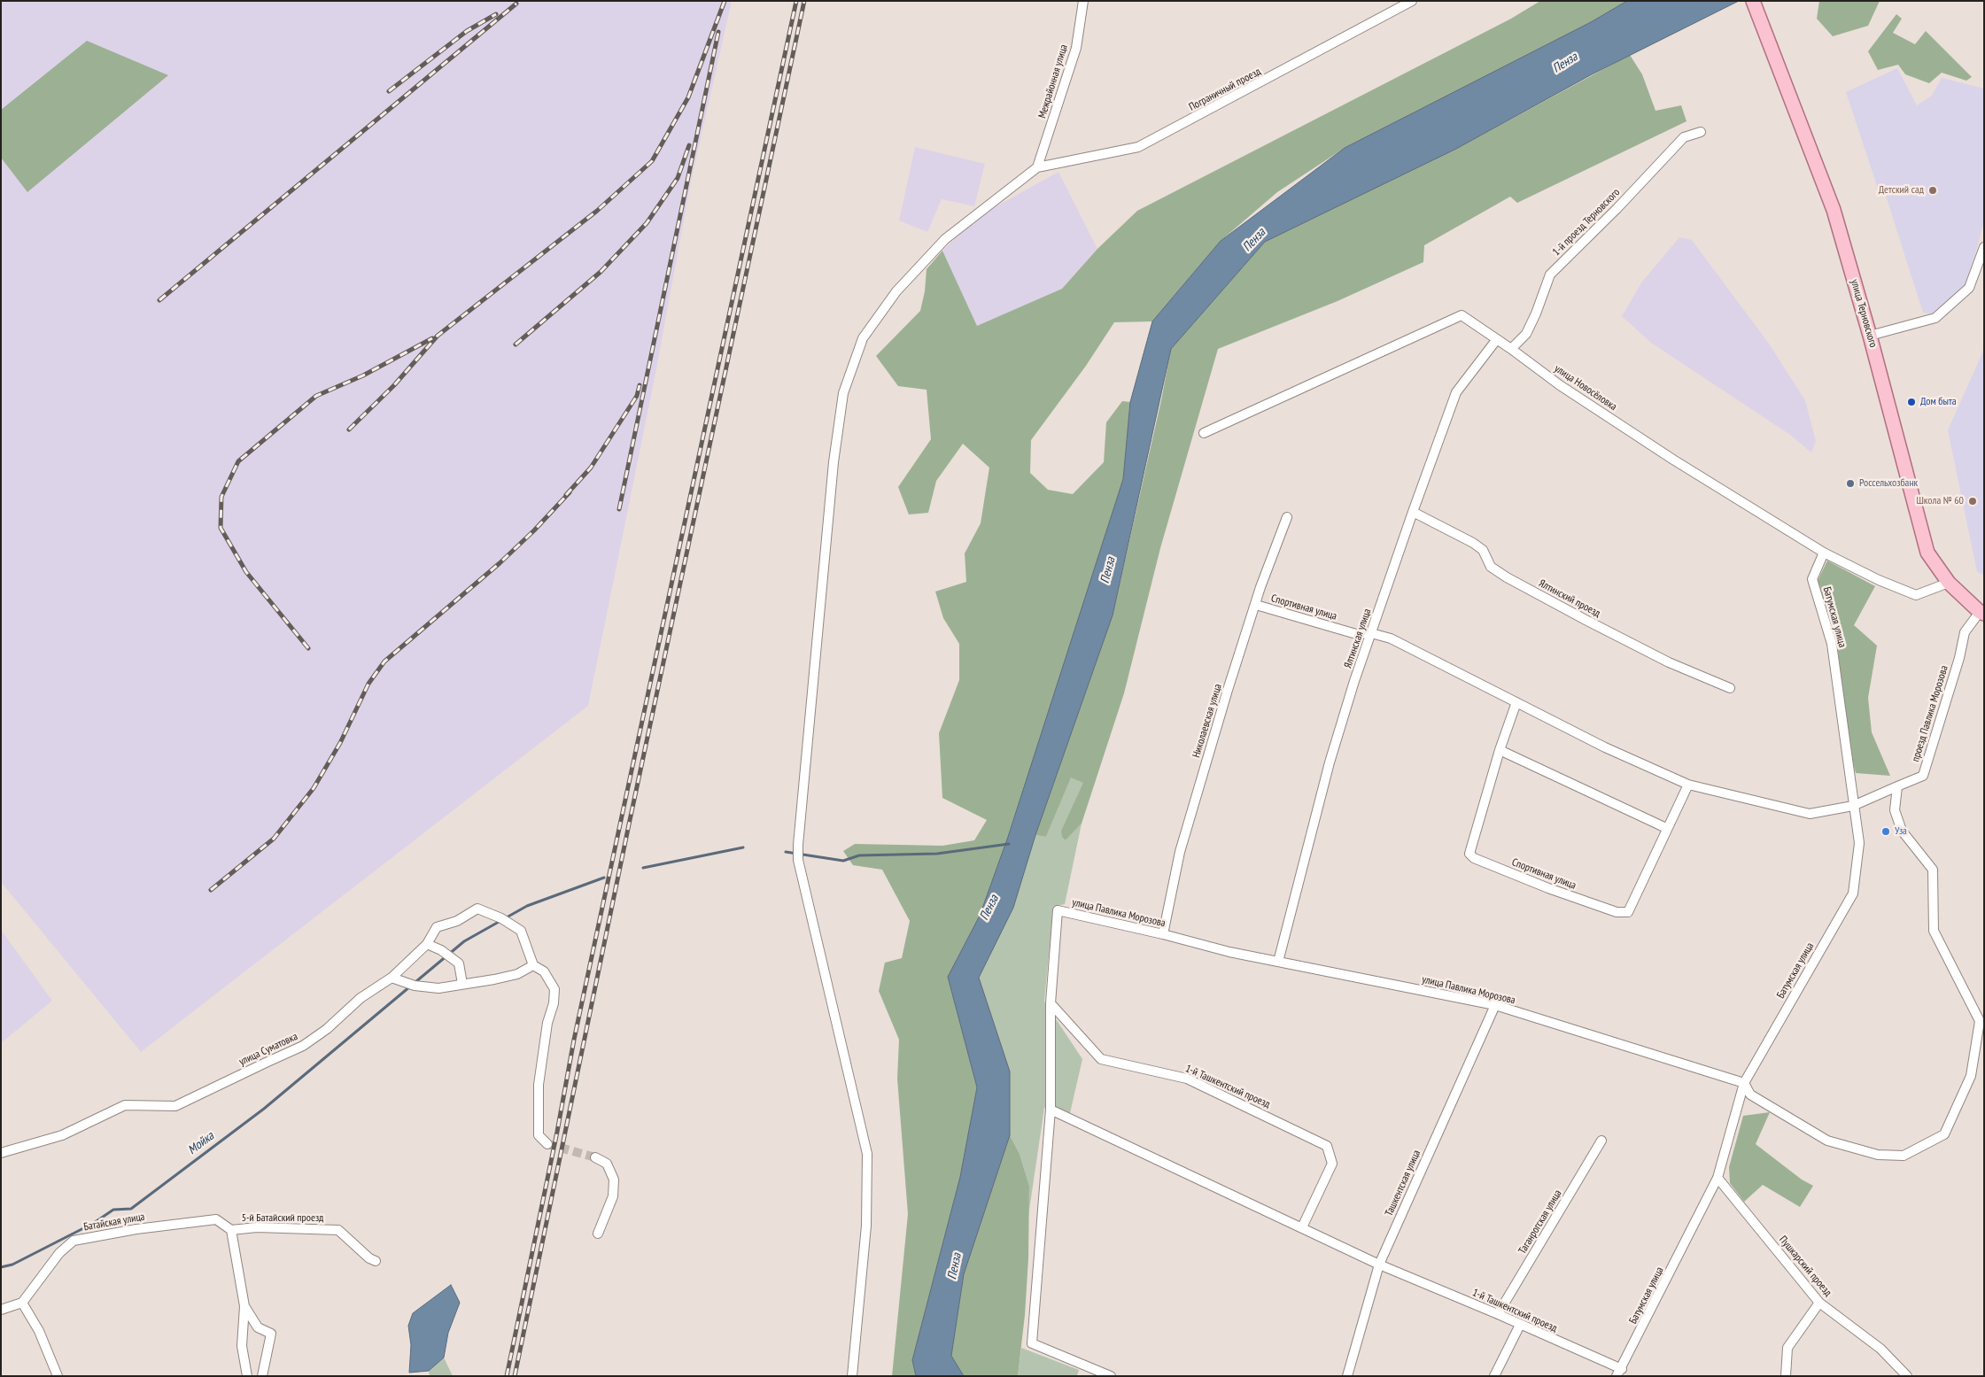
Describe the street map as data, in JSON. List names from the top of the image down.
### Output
{
  "streets": {
    "main road": ["улица Терновского"],
    "street": [
      "Межрайонная улица",
      "Пограничный проезд",
      "1-й проезд Терновского",
      "улица Новосёловка",
      "Ялтинский проезд",
      "Спортивная улица",
      "Батумская улица",
      "Ялтинская улица",
      "проезд Павлика Морозова",
      "Николаевская улица",
      "улица Павлика Морозова",
      "улица Суматовка",
      "1-й Ташкентский проезд",
      "Ташкентская улица",
      "5-й Батайский проезд",
      "Батайская улица",
      "Таганрогская улица",
      "Пушкарский проезд"
    ]
  },
  "crossings": [
    ["Межрайонная улица", "Пограничный проезд"],
    ["1-й проезд Терновского", "улица Новосёловка"],
    ["улица Терновского", "улица Новосёловка"],
    ["улица Терновского", "проезд Павлика Морозова"],
    ["улица Новосёловка", "Батумская улица"],
    ["улица Новосёловка", "Ялтинская улица"],
    ["Ялтинский проезд", "Ялтинская улица"],
    ["Спортивная улица", "Батумская улица"],
    ["Спортивная улица", "Ялтинская улица"],
    ["Спортивная улица", "проезд Павлика Морозова"],
    ["Спортивная улица", "Николаевская улица"],
    ["Батумская улица", "улица Павлика Морозова"],
    ["Батумская улица", "1-й Ташкентский проезд"],
    ["Батумская улица", "Пушкарский проезд"],
    ["Ялтинская улица", "улица Павлика Морозова"],
    ["Николаевская улица", "улица Павлика Морозова"],
    ["улица Павлика Морозова", "1-й Ташкентский проезд"],
    ["улица Павлика Морозова", "Ташкентская улица"],
    ["1-й Ташкентский проезд", "Ташкентская улица"],
    ["1-й Ташкентский проезд", "Таганрогская улица"],
    ["5-й Батайский проезд", "Батайская улица"]
  ],
  "water": ["Пенза", "Мойка"],
  "places": [
    "Детский сад",
    "Дом быта",
    "Россельхозбанк",
    "Школа № 60",
    "Уза"
  ]
}
